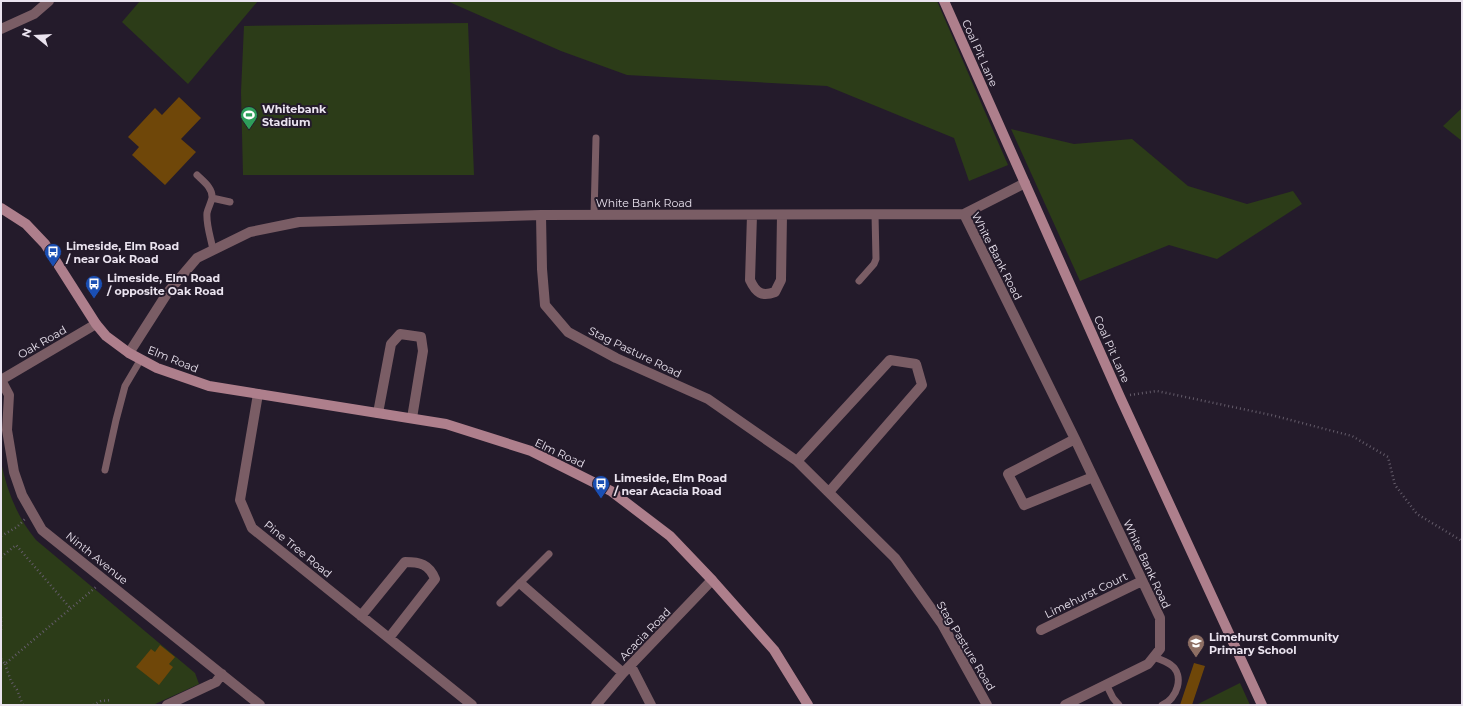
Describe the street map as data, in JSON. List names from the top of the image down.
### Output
{
  "streets": {
    "street": [
      "Coal Pit Lane",
      "White Bank Road",
      "Oak Road",
      "Stag Pasture Road",
      "Elm Road",
      "Pine Tree Road",
      "Ninth Avenue",
      "Limehurst Court",
      "Acacia Road"
    ]
  },
  "crossings": [
    ["White Bank Road", "Stag Pasture Road"],
    ["White Bank Road", "Elm Road"],
    ["White Bank Road", "Limehurst Court"],
    ["Oak Road", "Elm Road"],
    ["Oak Road", "Ninth Avenue"],
    ["Elm Road", "Pine Tree Road"],
    ["Elm Road", "Acacia Road"]
  ],
  "places": {
    "sports": ["Whitebank Stadium"],
    "bus stop": ["Limeside, Elm Road / near Oak Road", "Limeside, Elm Road / opposite Oak Road", "Limeside, Elm Road / near Acacia Road"],
    "school or university": ["Limehurst Community Primary School"]
  },
  "north": "left"
}
